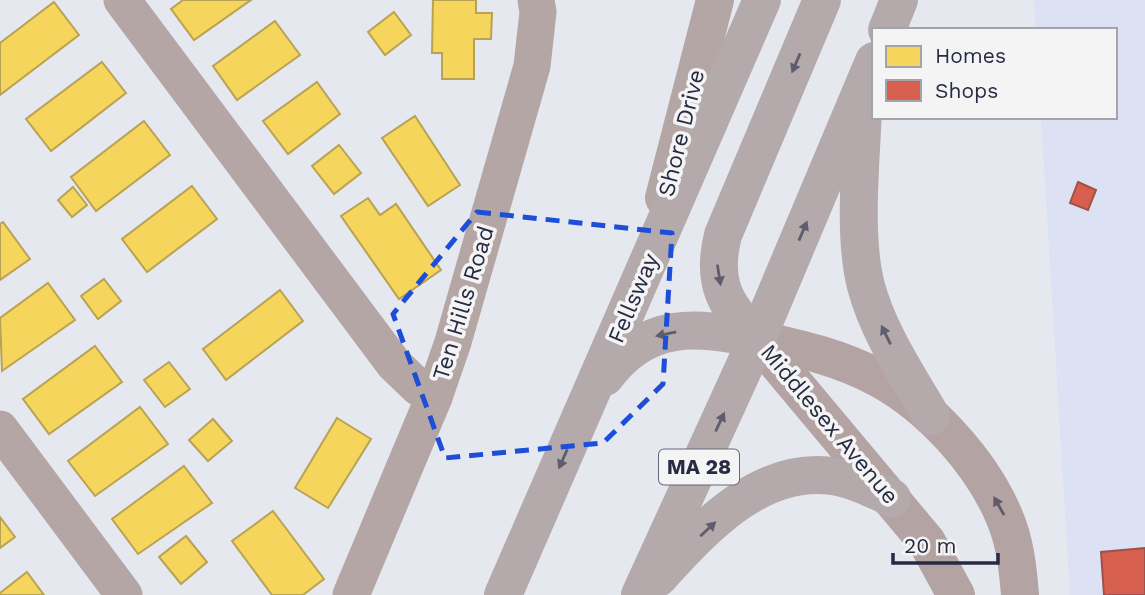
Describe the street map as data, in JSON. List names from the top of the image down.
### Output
{
  "streets": {
    "highway": ["Fellsway", "MA 28"],
    "main road": ["Middlesex Avenue"],
    "street": ["Shore Drive", "Ten Hills Road"]
  },
  "crossings": [
    ["Shore Drive", "Fellsway"],
    ["Middlesex Avenue", "MA 28"]
  ],
  "legend": ["Homes", "Shops"],
  "scale_bar": "20 m"
}
